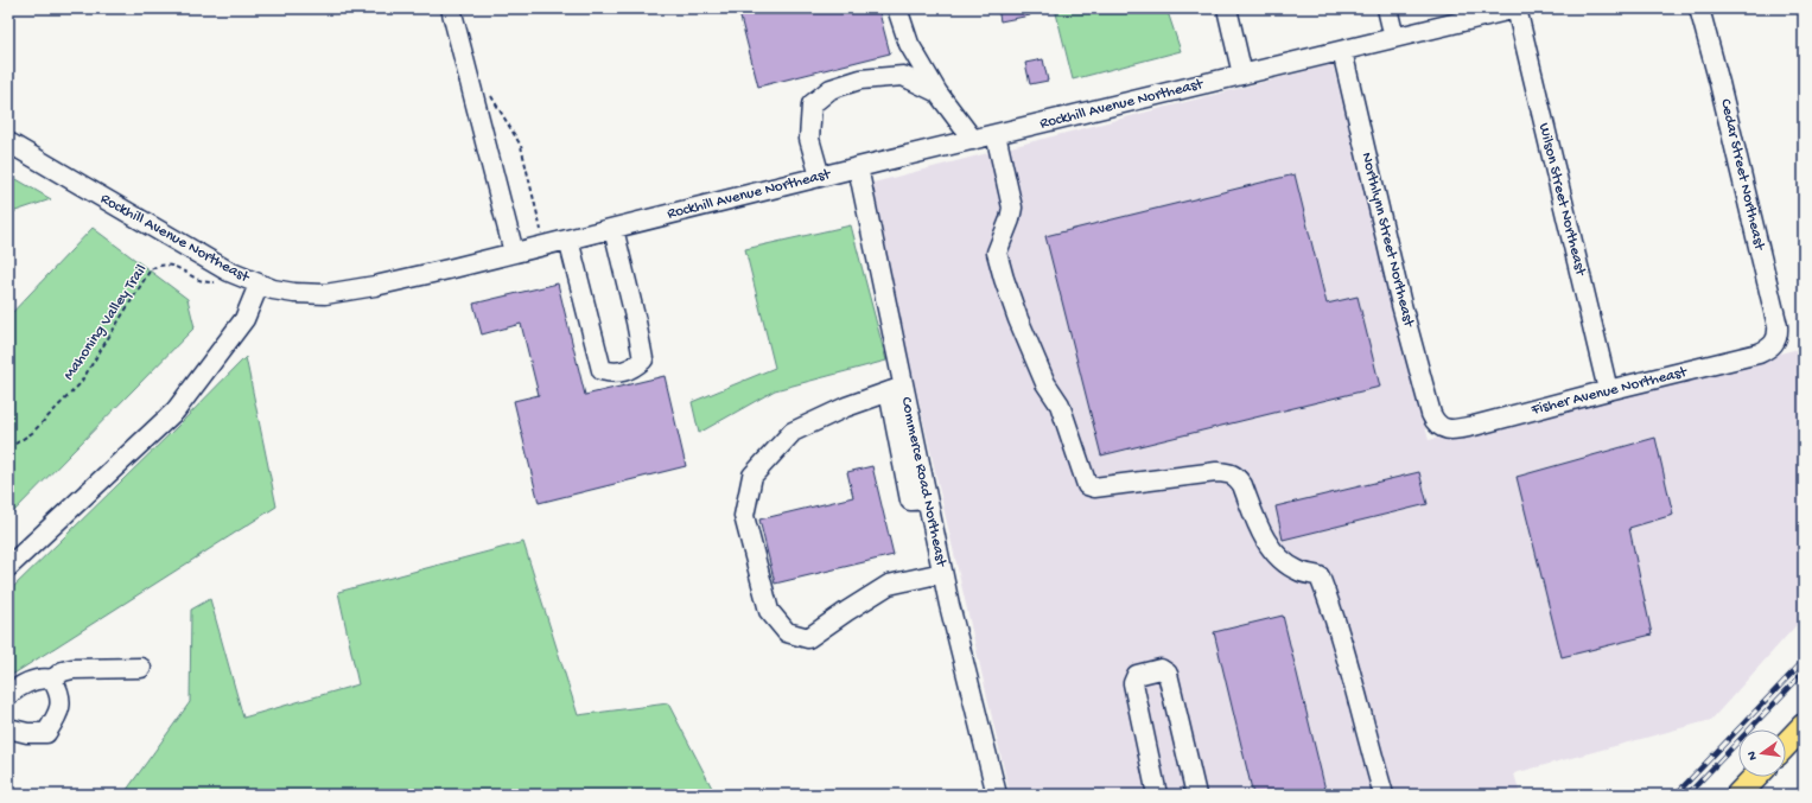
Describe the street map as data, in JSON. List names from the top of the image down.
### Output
{
  "streets": {
    "street": [
      "Rockhill Avenue Northeast",
      "Cedar Street Northeast",
      "Wilson Street Northeast",
      "Northlynn Street Northeast",
      "Fisher Avenue Northeast",
      "Commerce Road Northeast"
    ],
    "path": ["Mahoning Valley Trail"]
  },
  "crossings": [
    ["Rockhill Avenue Northeast", "Wilson Street Northeast"],
    ["Rockhill Avenue Northeast", "Northlynn Street Northeast"],
    ["Rockhill Avenue Northeast", "Mahoning Valley Trail"],
    ["Rockhill Avenue Northeast", "Commerce Road Northeast"],
    ["Cedar Street Northeast", "Fisher Avenue Northeast"],
    ["Wilson Street Northeast", "Fisher Avenue Northeast"],
    ["Northlynn Street Northeast", "Fisher Avenue Northeast"]
  ],
  "north": "left"
}
